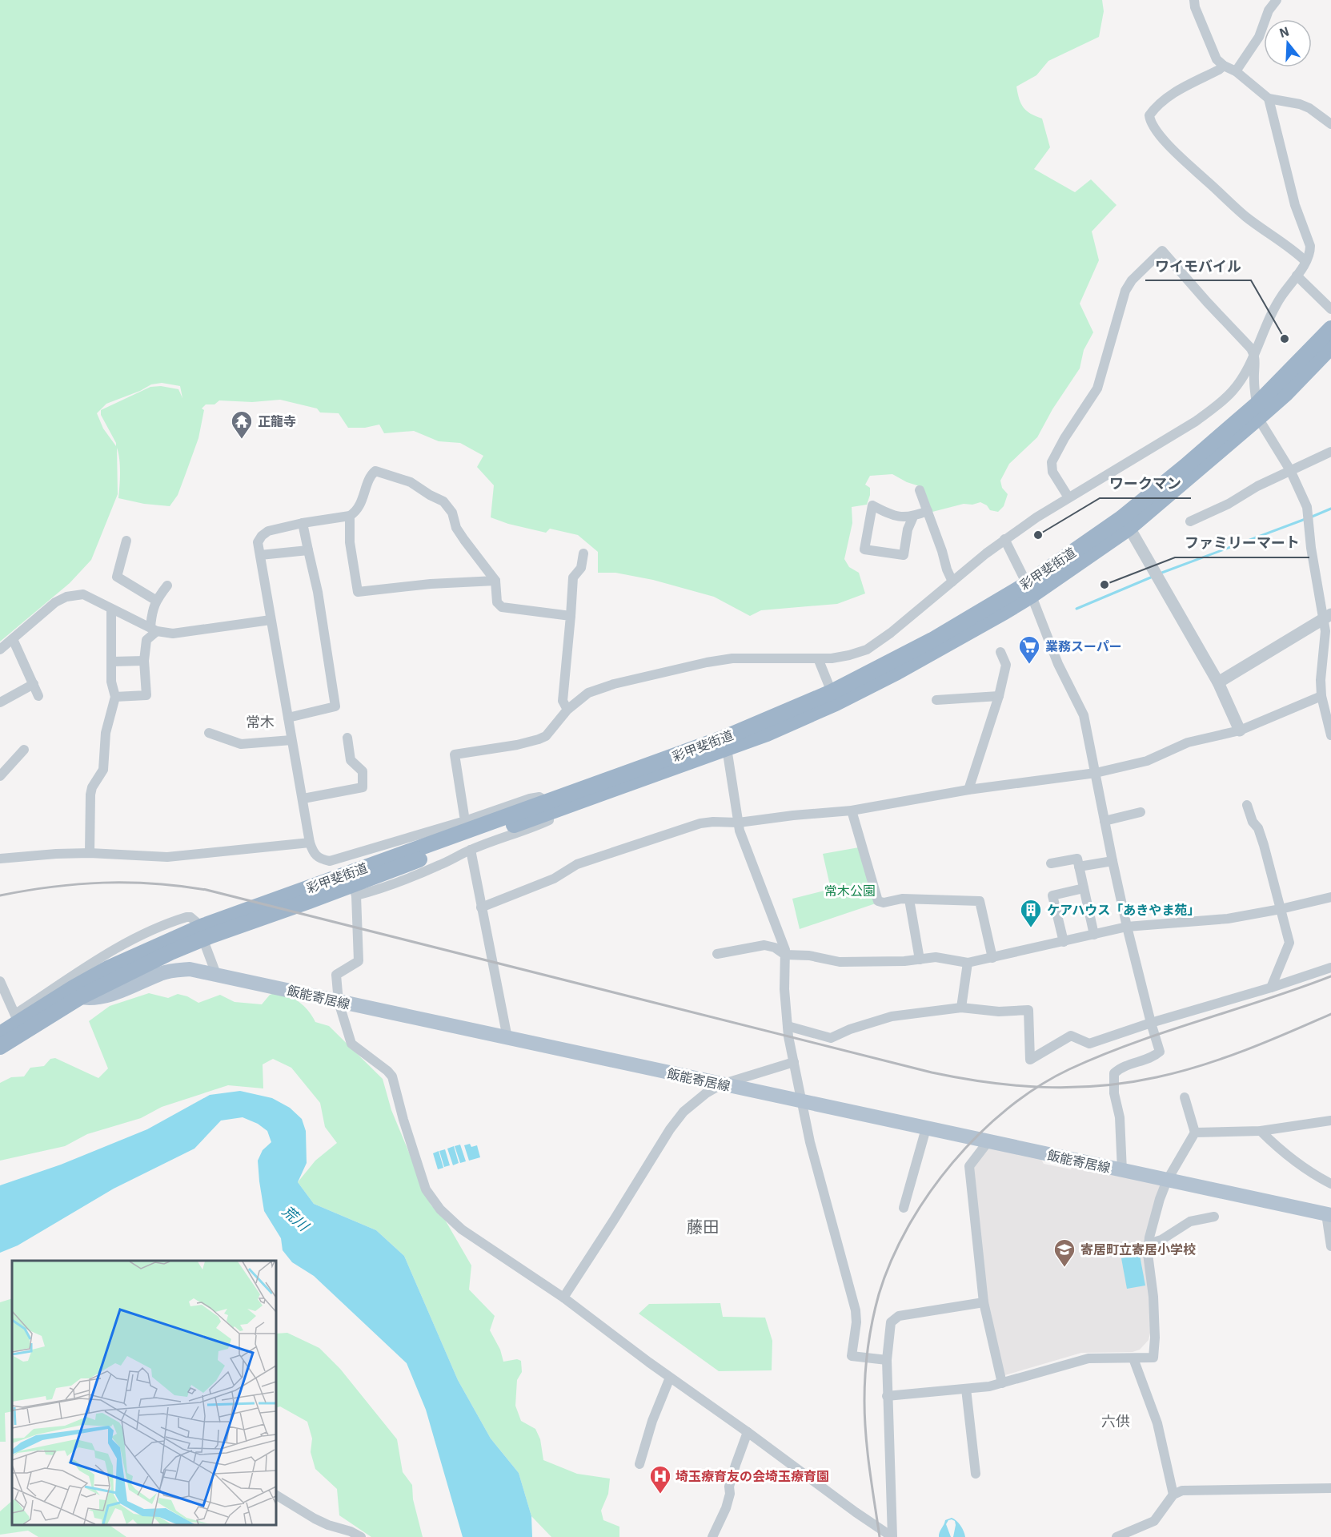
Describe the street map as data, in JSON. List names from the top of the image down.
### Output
{
  "streets": {
    "highway": ["彩甲斐街道"],
    "main road": ["飯能寄居線"]
  },
  "crossings": [
    ["彩甲斐街道", "飯能寄居線"]
  ],
  "districts": ["常木", "藤田", "六供"],
  "water": ["荒川"],
  "parks": ["常木公園"],
  "places": {
    "other": ["ワイモバイル", "ワークマン", "ファミリーマート"],
    "temple": ["正龍寺"],
    "supermarket": ["業務スーパー"],
    "building": ["ケアハウス「あきやま苑」"],
    "school or university": ["寄居町立寄居小学校"],
    "hospital": ["埼玉療育友の会埼玉療育園"]
  },
  "north": "top"
}
